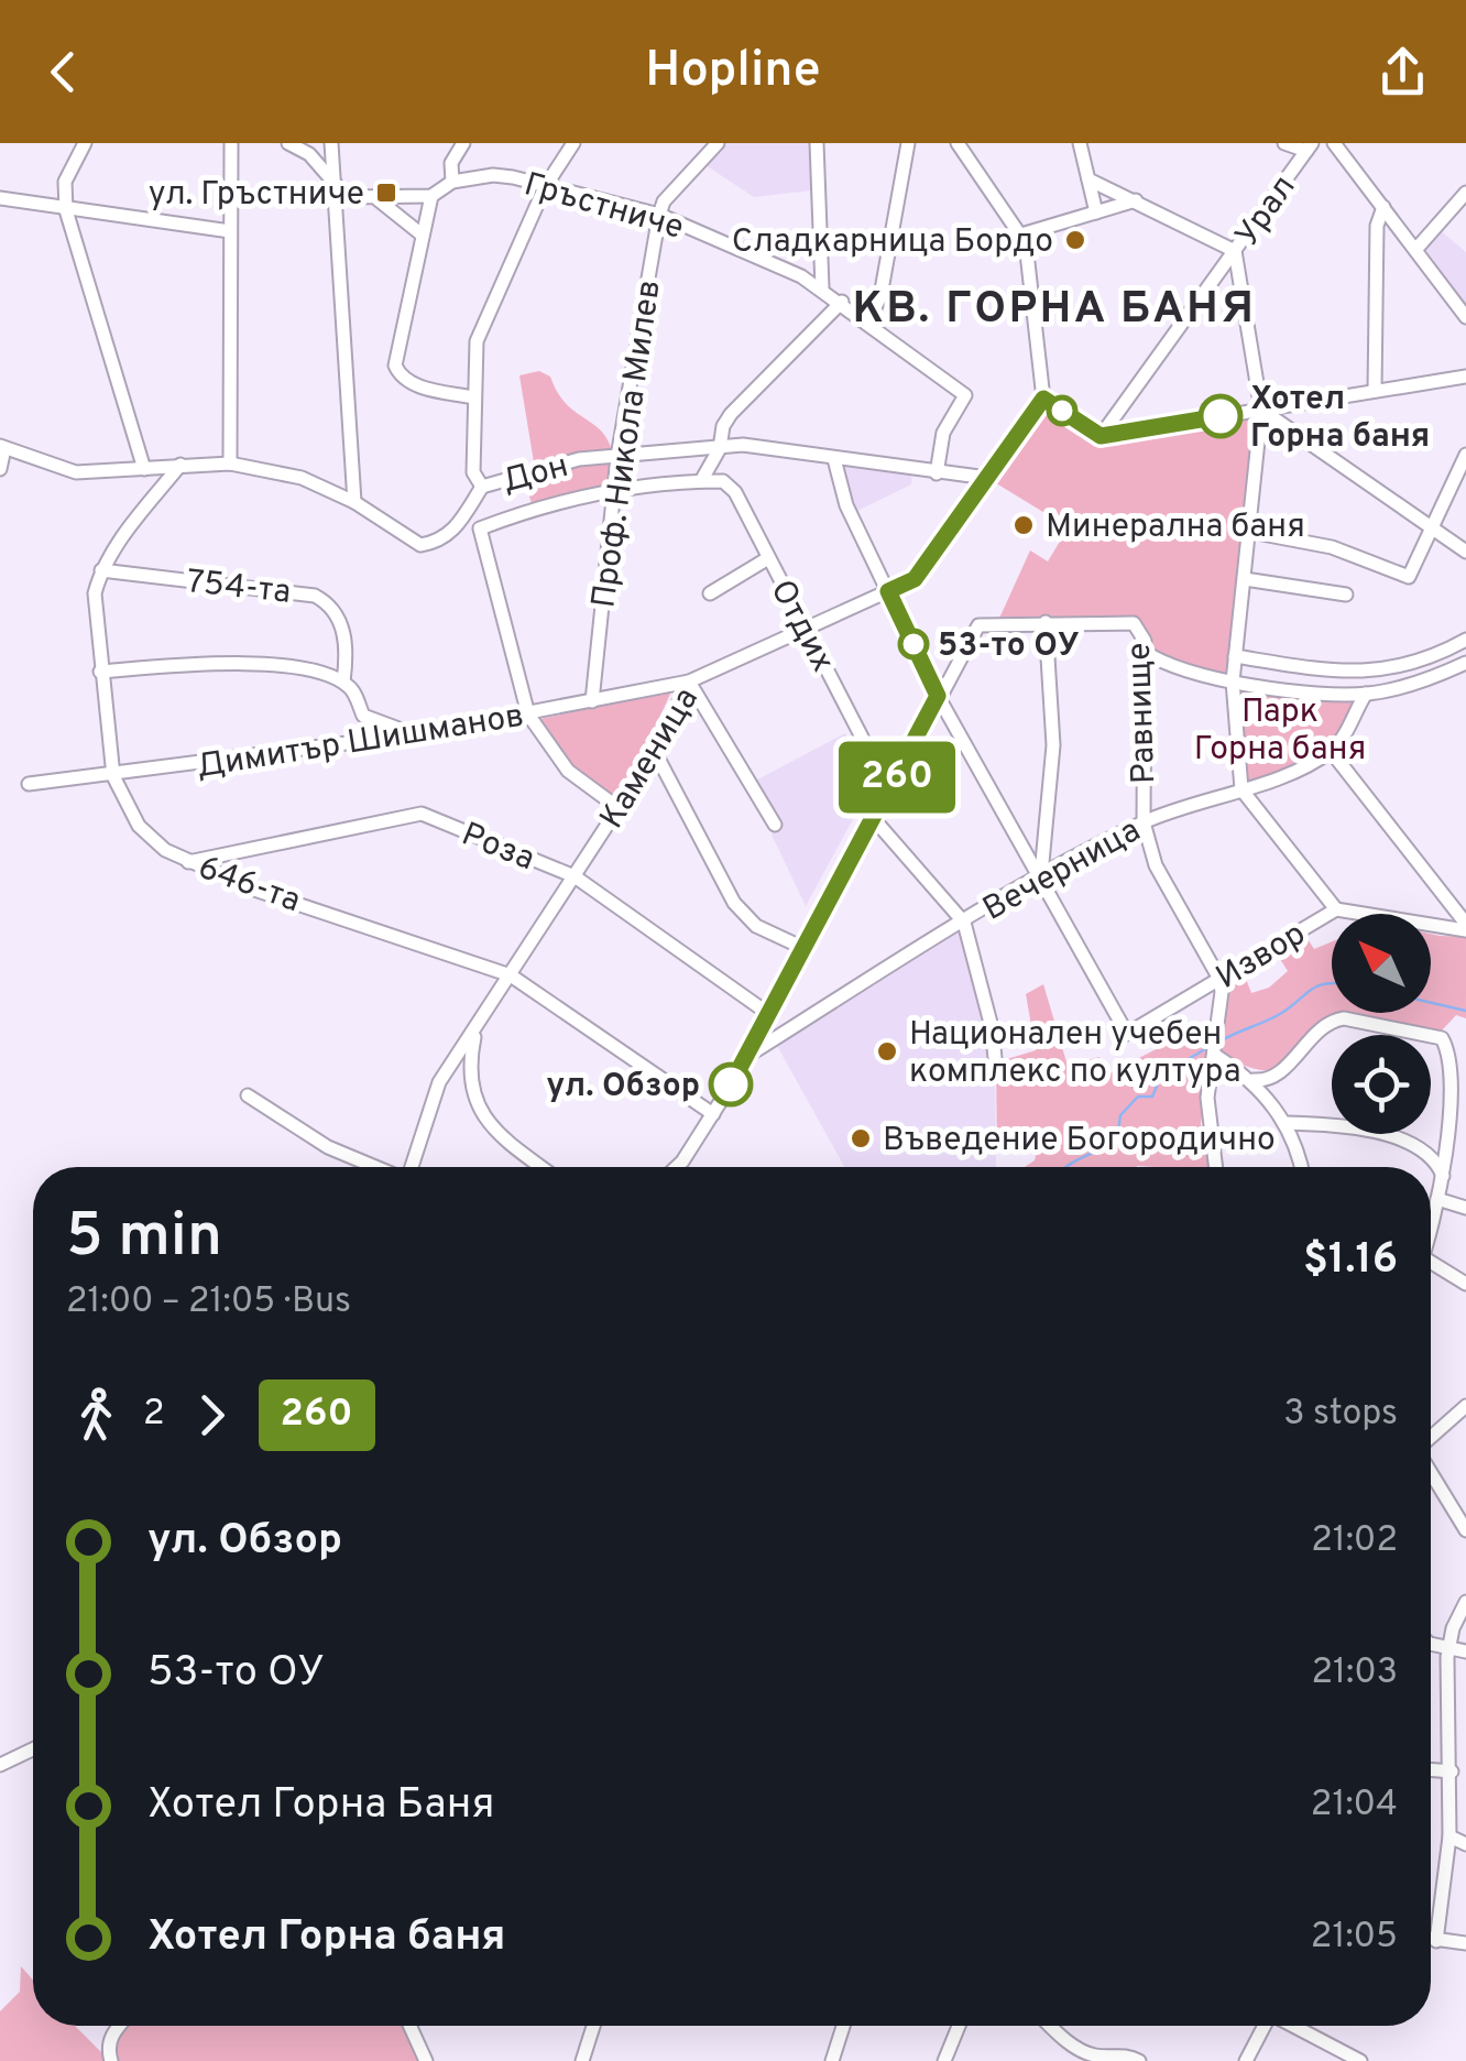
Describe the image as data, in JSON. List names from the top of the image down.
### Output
{
  "streets": {
    "street": [
      "Гръстниче",
      "Урал",
      "Проф. Никола Милев",
      "Дон",
      "754-та",
      "Отдих",
      "Равнище",
      "Димитър Шишманов",
      "Каменица",
      "Роза",
      "Вечерница",
      "646-та",
      "Извор"
    ]
  },
  "crossings": [
    ["Гръстниче", "Проф. Никола Милев"],
    ["Гръстниче", "Дон"],
    ["Проф. Никола Милев", "Дон"],
    ["Проф. Никола Милев", "Димитър Шишманов"],
    ["Дон", "Отдих"],
    ["Дон", "Димитър Шишманов"],
    ["Дон", "Каменица"],
    ["754-та", "646-та"],
    ["Отдих", "Каменица"],
    ["Равнище", "Вечерница"],
    ["Равнище", "Извор"],
    ["Димитър Шишманов", "Каменица"],
    ["Димитър Шишманов", "646-та"],
    ["Каменица", "Роза"],
    ["Каменица", "646-та"],
    ["Роза", "646-та"],
    ["Вечерница", "Извор"]
  ],
  "districts": ["КВ. ГОРНА БАНЯ"],
  "parks": ["Парк Горна баня"],
  "places": {
    "transit": ["ул. Гръстниче"],
    "other": [
      "Сладкарница Бордо",
      "Хотел Горна баня",
      "Минерална баня",
      "53-то ОУ",
      "Национален учебен комплекс по култура",
      "ул. Обзор",
      "Въведение Богородично"
    ]
  },
  "lines": ["bus line 260"],
  "north": "top left",
  "page": {
    "header": "Hopline",
    "on_map": "260",
    "heading": ["5 min", "21:00 – 21:05 · Bus", "$1.16"],
    "legs": ["2", "260", "3 stops"],
    "list": [
      {
        "name": "ул. Обзор",
        "value": "21:02"
      },
      {
        "name": "53-то ОУ",
        "value": "21:03"
      },
      {
        "name": "Хотел Горна Баня",
        "value": "21:04"
      },
      {
        "name": "Хотел Горна баня",
        "value": "21:05"
      }
    ]
  }
}
